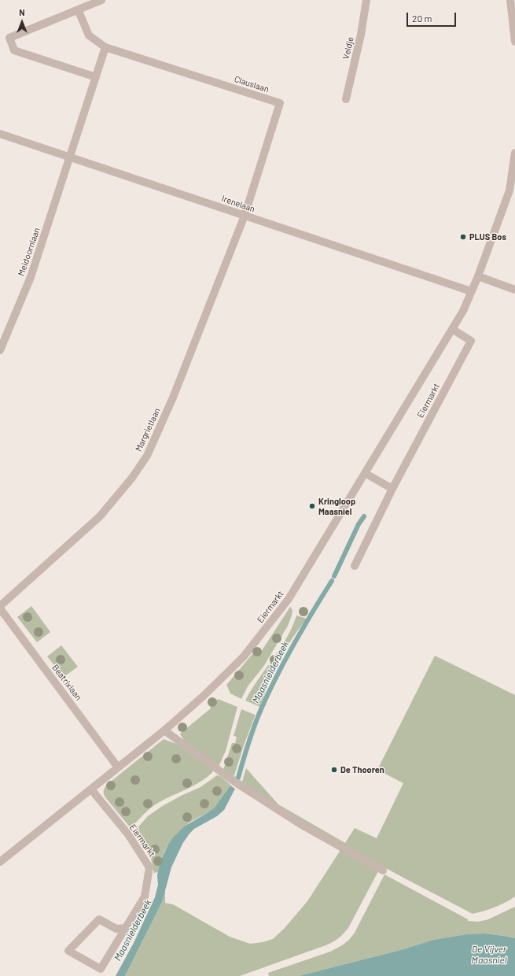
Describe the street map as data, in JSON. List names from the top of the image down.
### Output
{
  "streets": {
    "street": [
      "Veldje",
      "Clauslaan",
      "Irenelaan",
      "Meidoornlaan",
      "Eiermarkt",
      "Margrietlaan",
      "Beatrixlaan"
    ]
  },
  "crossings": [
    ["Clauslaan", "Irenelaan"],
    ["Clauslaan", "Margrietlaan"],
    ["Irenelaan", "Meidoornlaan"],
    ["Irenelaan", "Eiermarkt"],
    ["Irenelaan", "Margrietlaan"],
    ["Eiermarkt", "Beatrixlaan"],
    ["Margrietlaan", "Beatrixlaan"]
  ],
  "water": ["Maasnielderbeek", "De Vijver Maasniel"],
  "places": ["PLUS Bos", "Kringloop Maasniel", "De Thooren"],
  "scale_bar": "20 m",
  "north": "top"
}
